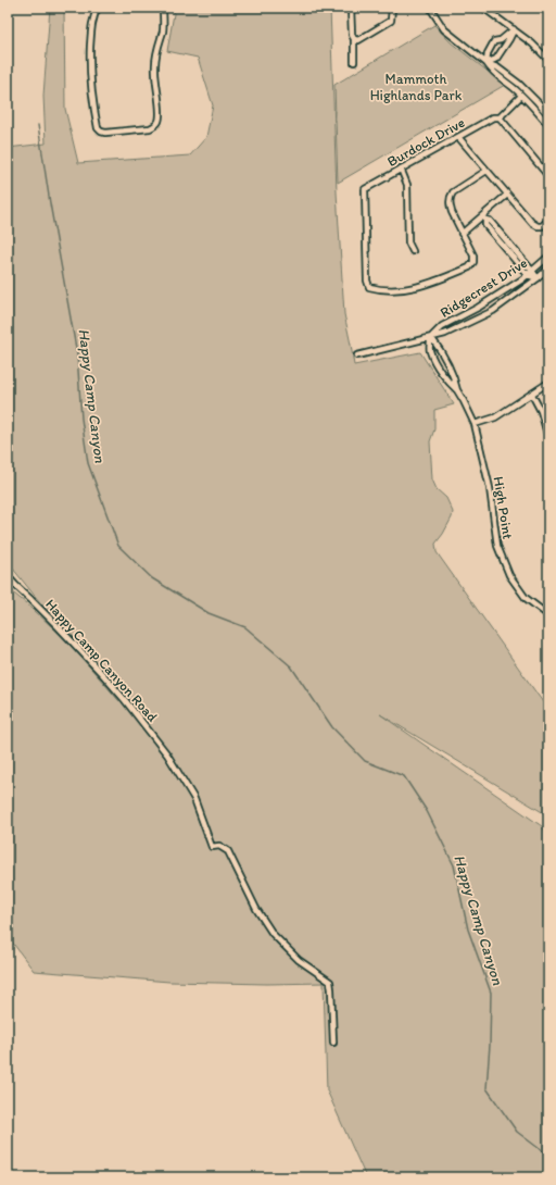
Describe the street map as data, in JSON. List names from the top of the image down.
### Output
{
  "streets": {
    "street": [
      "Burdock Drive",
      "Ridgecrest Drive",
      "High Point",
      "Happy Camp Canyon Road"
    ]
  },
  "crossings": [
    ["Ridgecrest Drive", "High Point"]
  ],
  "water": ["Happy Camp Canyon"],
  "parks": ["Mammoth Highlands Park"]
}
